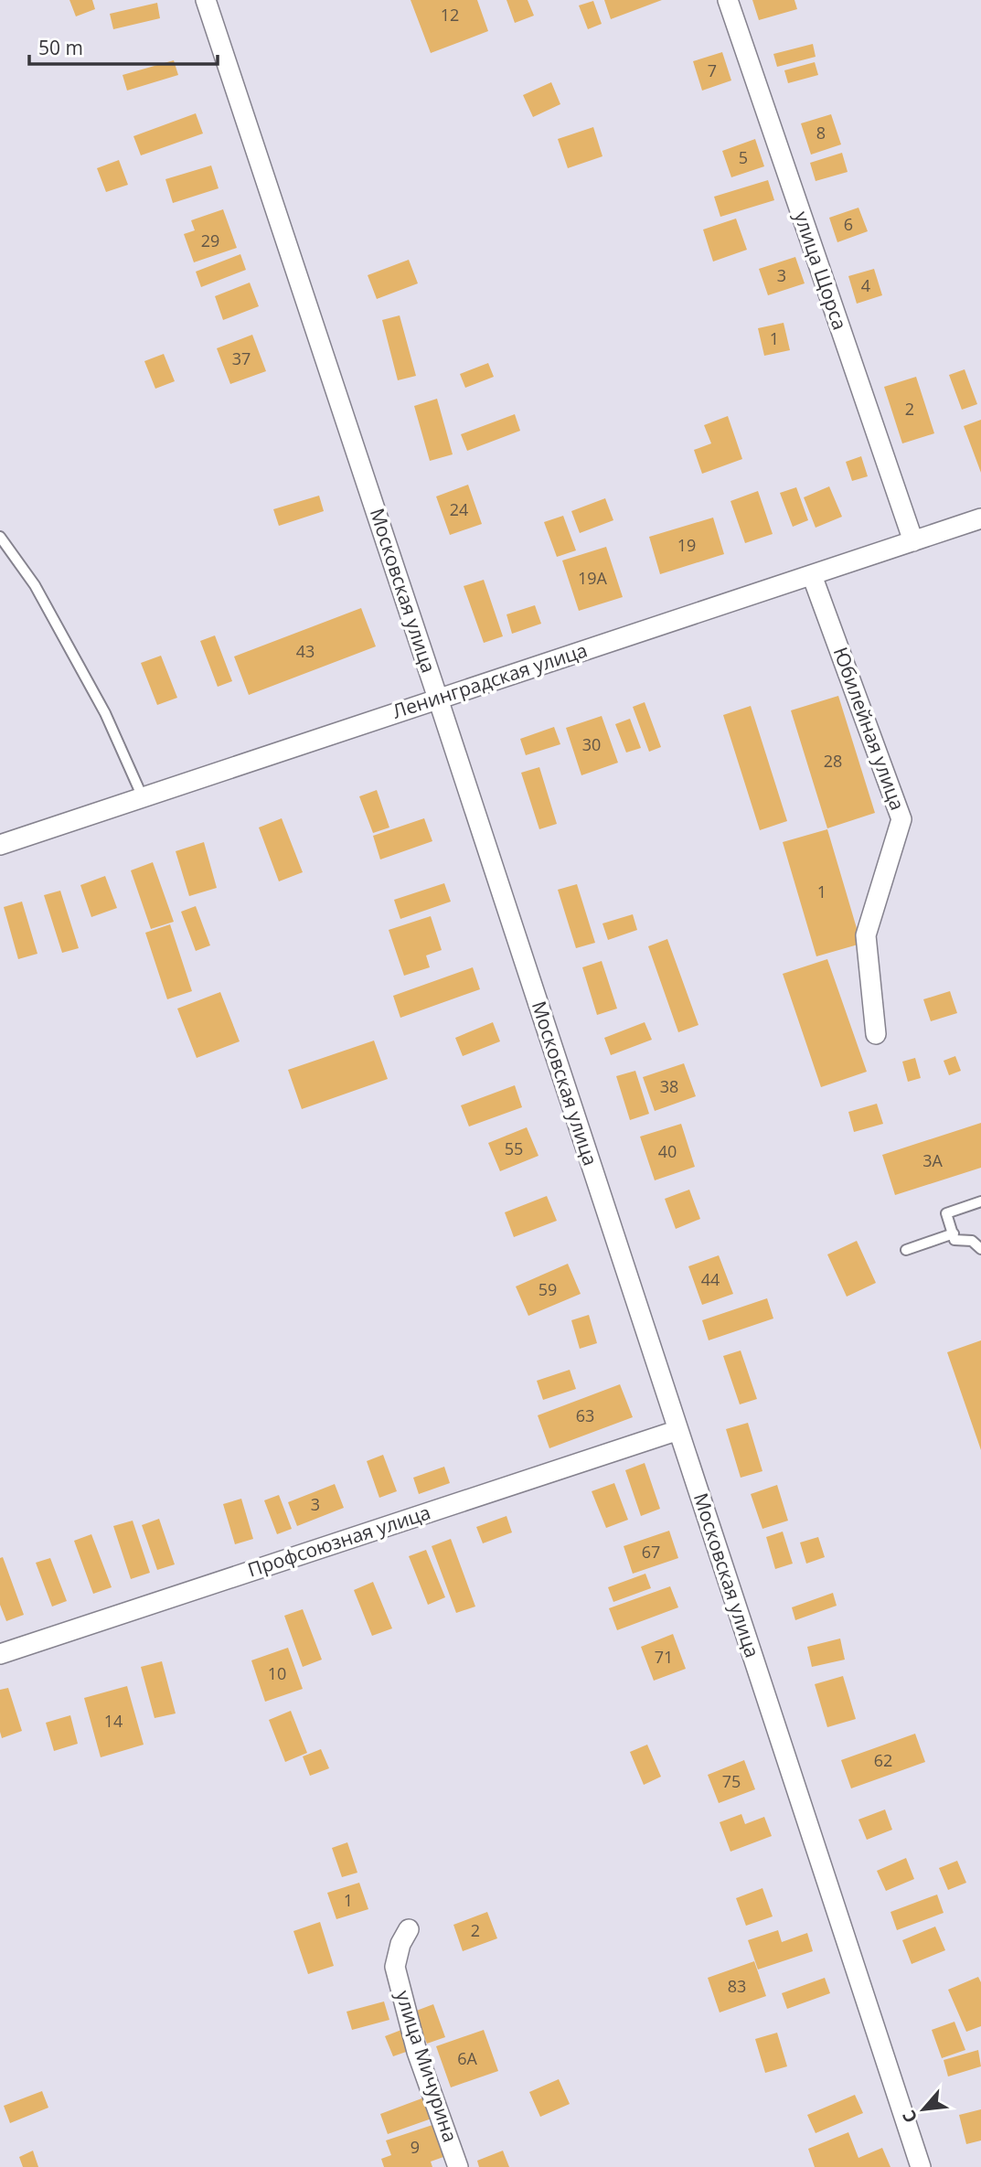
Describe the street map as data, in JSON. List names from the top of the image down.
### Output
{
  "streets": {
    "street": [
      "улица Щорса",
      "Московская улица",
      "Ленинградская улица",
      "Юбилейная улица",
      "Профсоюзная улица",
      "улица Мичурина"
    ]
  },
  "crossings": [
    ["улица Щорса", "Ленинградская улица"],
    ["Московская улица", "Ленинградская улица"],
    ["Московская улица", "Профсоюзная улица"],
    ["Ленинградская улица", "Юбилейная улица"]
  ],
  "house_numbers": [
    "12",
    "7",
    "8",
    "5",
    "6",
    "29",
    "3",
    "4",
    "1",
    "37",
    "2",
    "24",
    "19",
    "19А",
    "43",
    "30",
    "28",
    "1",
    "38",
    "55",
    "40",
    "3А",
    "44",
    "59",
    "63",
    "3",
    "67",
    "71",
    "10",
    "14",
    "62",
    "75",
    "1",
    "2",
    "83",
    "6А",
    "9"
  ],
  "scale_bar": "50 m",
  "north": "bottom left"
}
